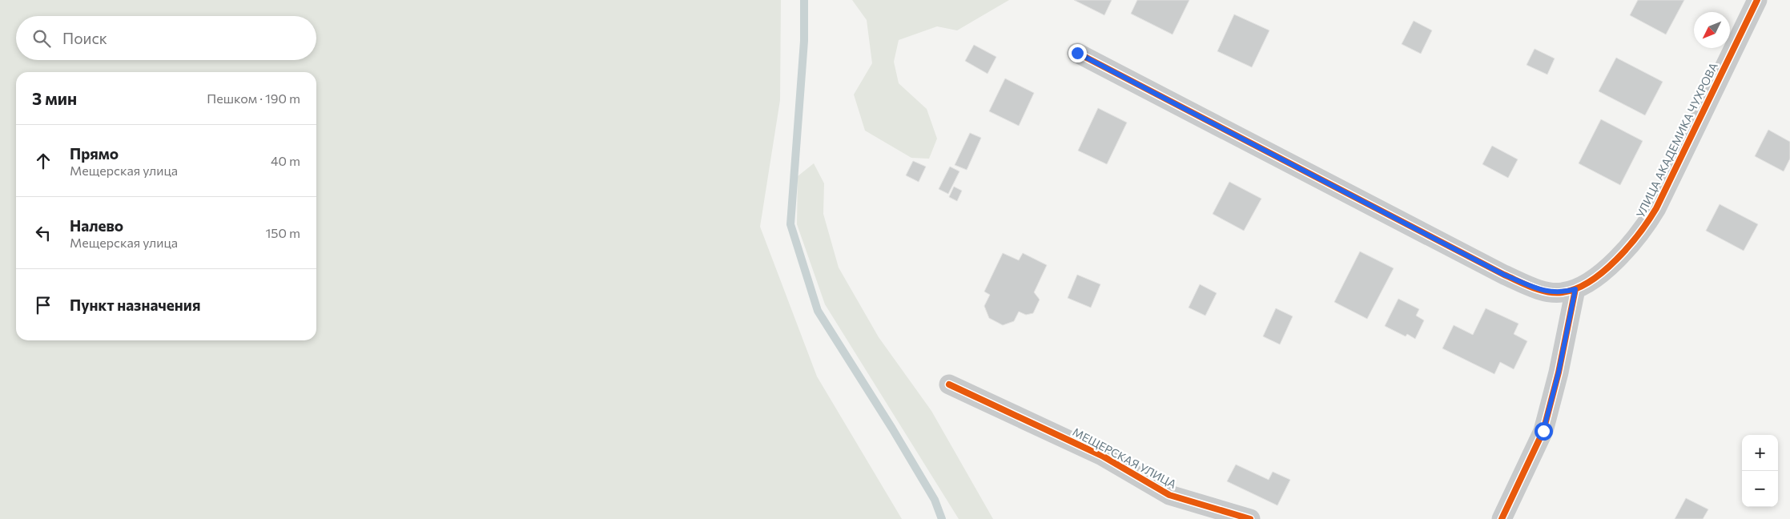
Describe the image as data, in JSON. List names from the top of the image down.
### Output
{
  "streets": {
    "street": ["УЛИЦА АКАДЕМИКА ЧУХРОВА", "МЕЩЕРСКАЯ УЛИЦА"]
  },
  "north": "bottom left",
  "page": {
    "search": "Поиск",
    "heading": ["3 мин", "Пешком · 190 m"],
    "list": [
      ["Прямо", "Мещерская улица", "40 m"],
      ["Налево", "Мещерская улица", "150 m"],
      "Пункт назначения"
    ],
    "map_buttons": ["+", "−"]
  }
}
